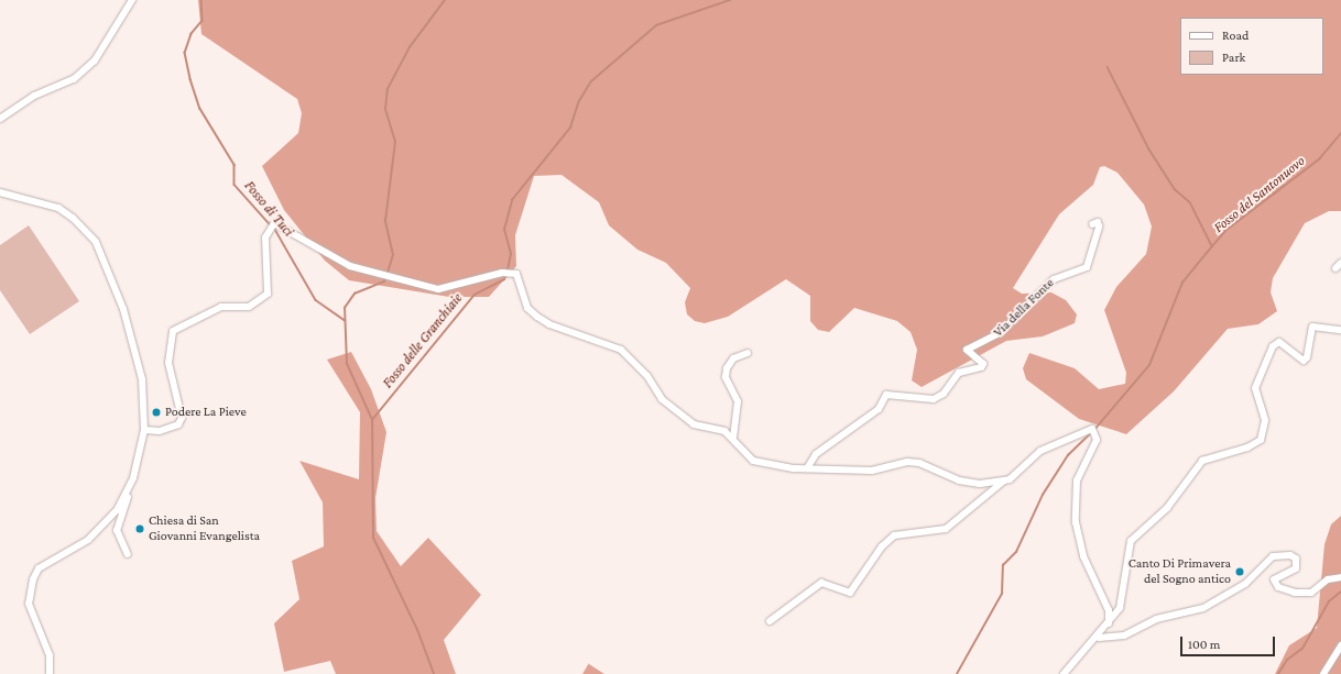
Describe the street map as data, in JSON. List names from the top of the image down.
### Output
{
  "streets": {
    "street": ["Via della Fonte"]
  },
  "water": ["Fosso del Santonuovo", "Fosso di Tuci", "Fosso delle Granchiaie"],
  "places": ["Podere La Pieve", "Chiesa di San Giovanni Evangelista", "Canto Di Primavera del Sogno antico"],
  "legend": ["Road", "Park"],
  "scale_bar": "100 m"
}
